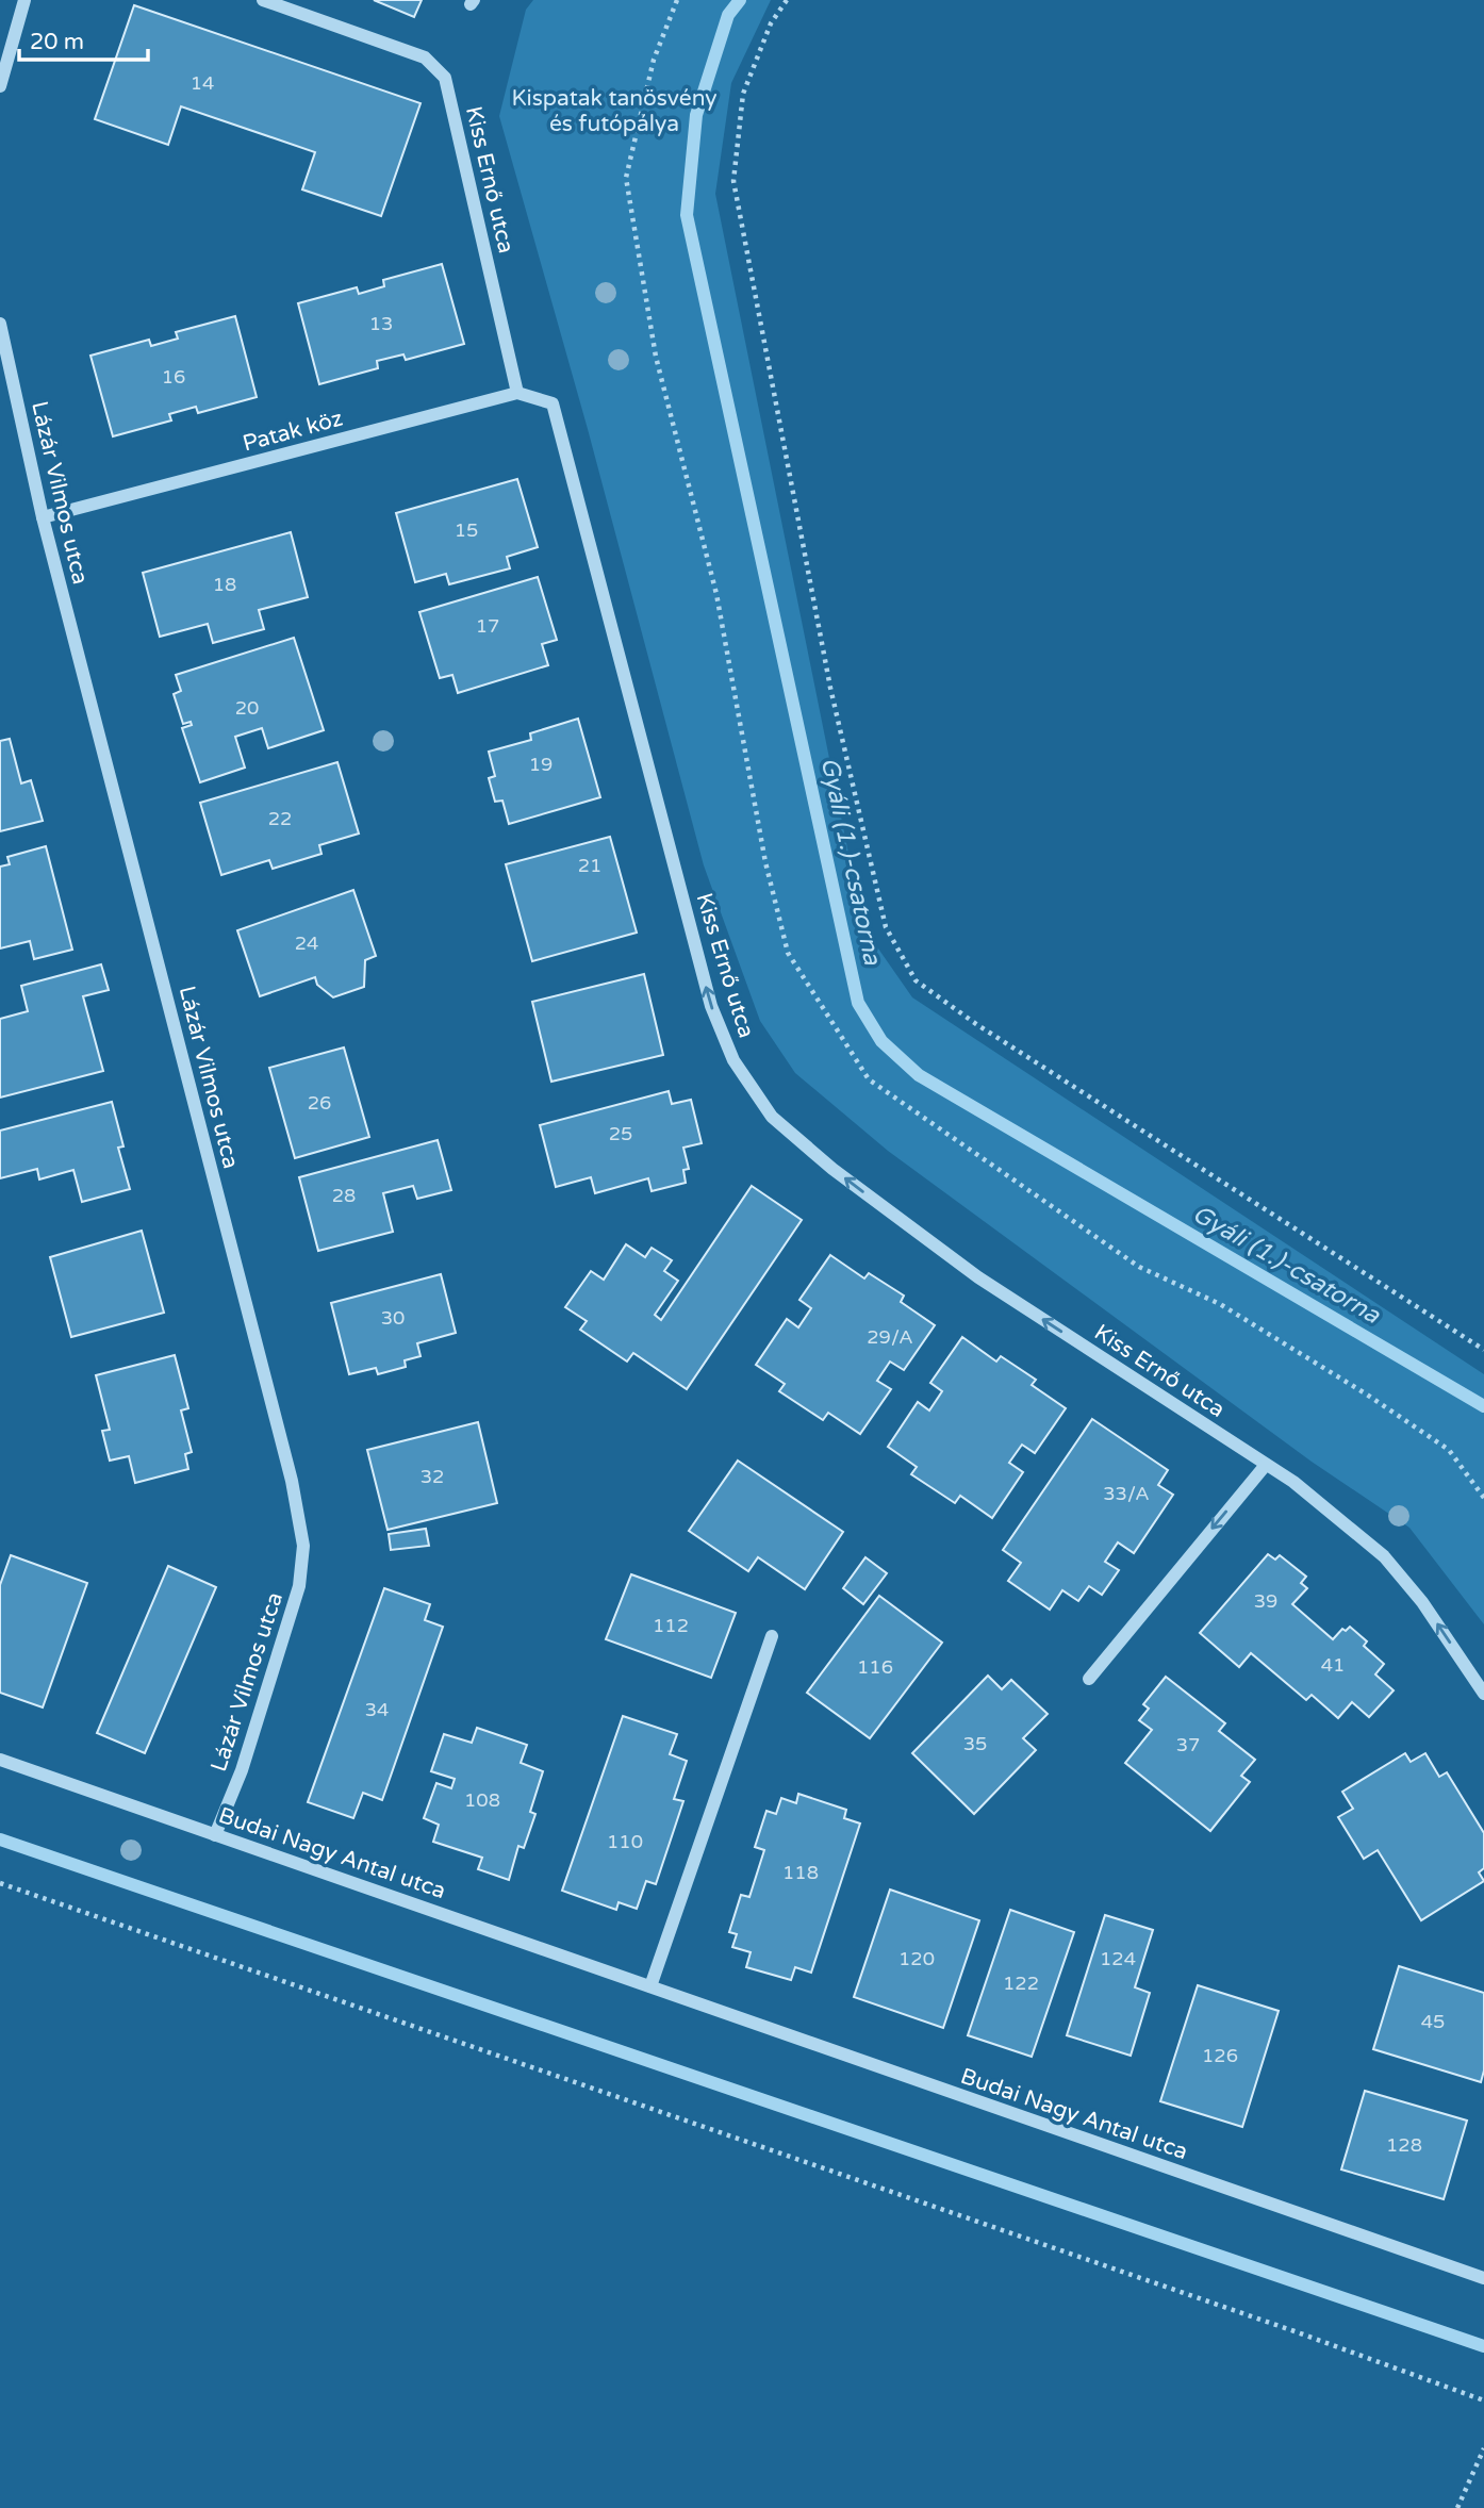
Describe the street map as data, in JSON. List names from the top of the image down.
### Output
{
  "streets": {
    "street": [
      "Kiss Ernő utca",
      "Patak köz",
      "Lázár Vilmos utca",
      "Budai Nagy Antal utca"
    ]
  },
  "crossings": [
    ["Kiss Ernő utca", "Patak köz"],
    ["Patak köz", "Lázár Vilmos utca"],
    ["Lázár Vilmos utca", "Budai Nagy Antal utca"]
  ],
  "one_way": ["Kiss Ernő utca"],
  "water": ["Gyáli (1.)-csatorna"],
  "parks": ["Kispatak tanösvény és futópálya"],
  "house_numbers": [
    "14",
    "13",
    "16",
    "15",
    "18",
    "17",
    "20",
    "19",
    "22",
    "21",
    "24",
    "26",
    "25",
    "28",
    "30",
    "29/A",
    "32",
    "33/A",
    "39",
    "112",
    "41",
    "116",
    "34",
    "35",
    "37",
    "108",
    "110",
    "118",
    "120",
    "124",
    "122",
    "45",
    "126",
    "128"
  ],
  "scale_bar": "20 m"
}
